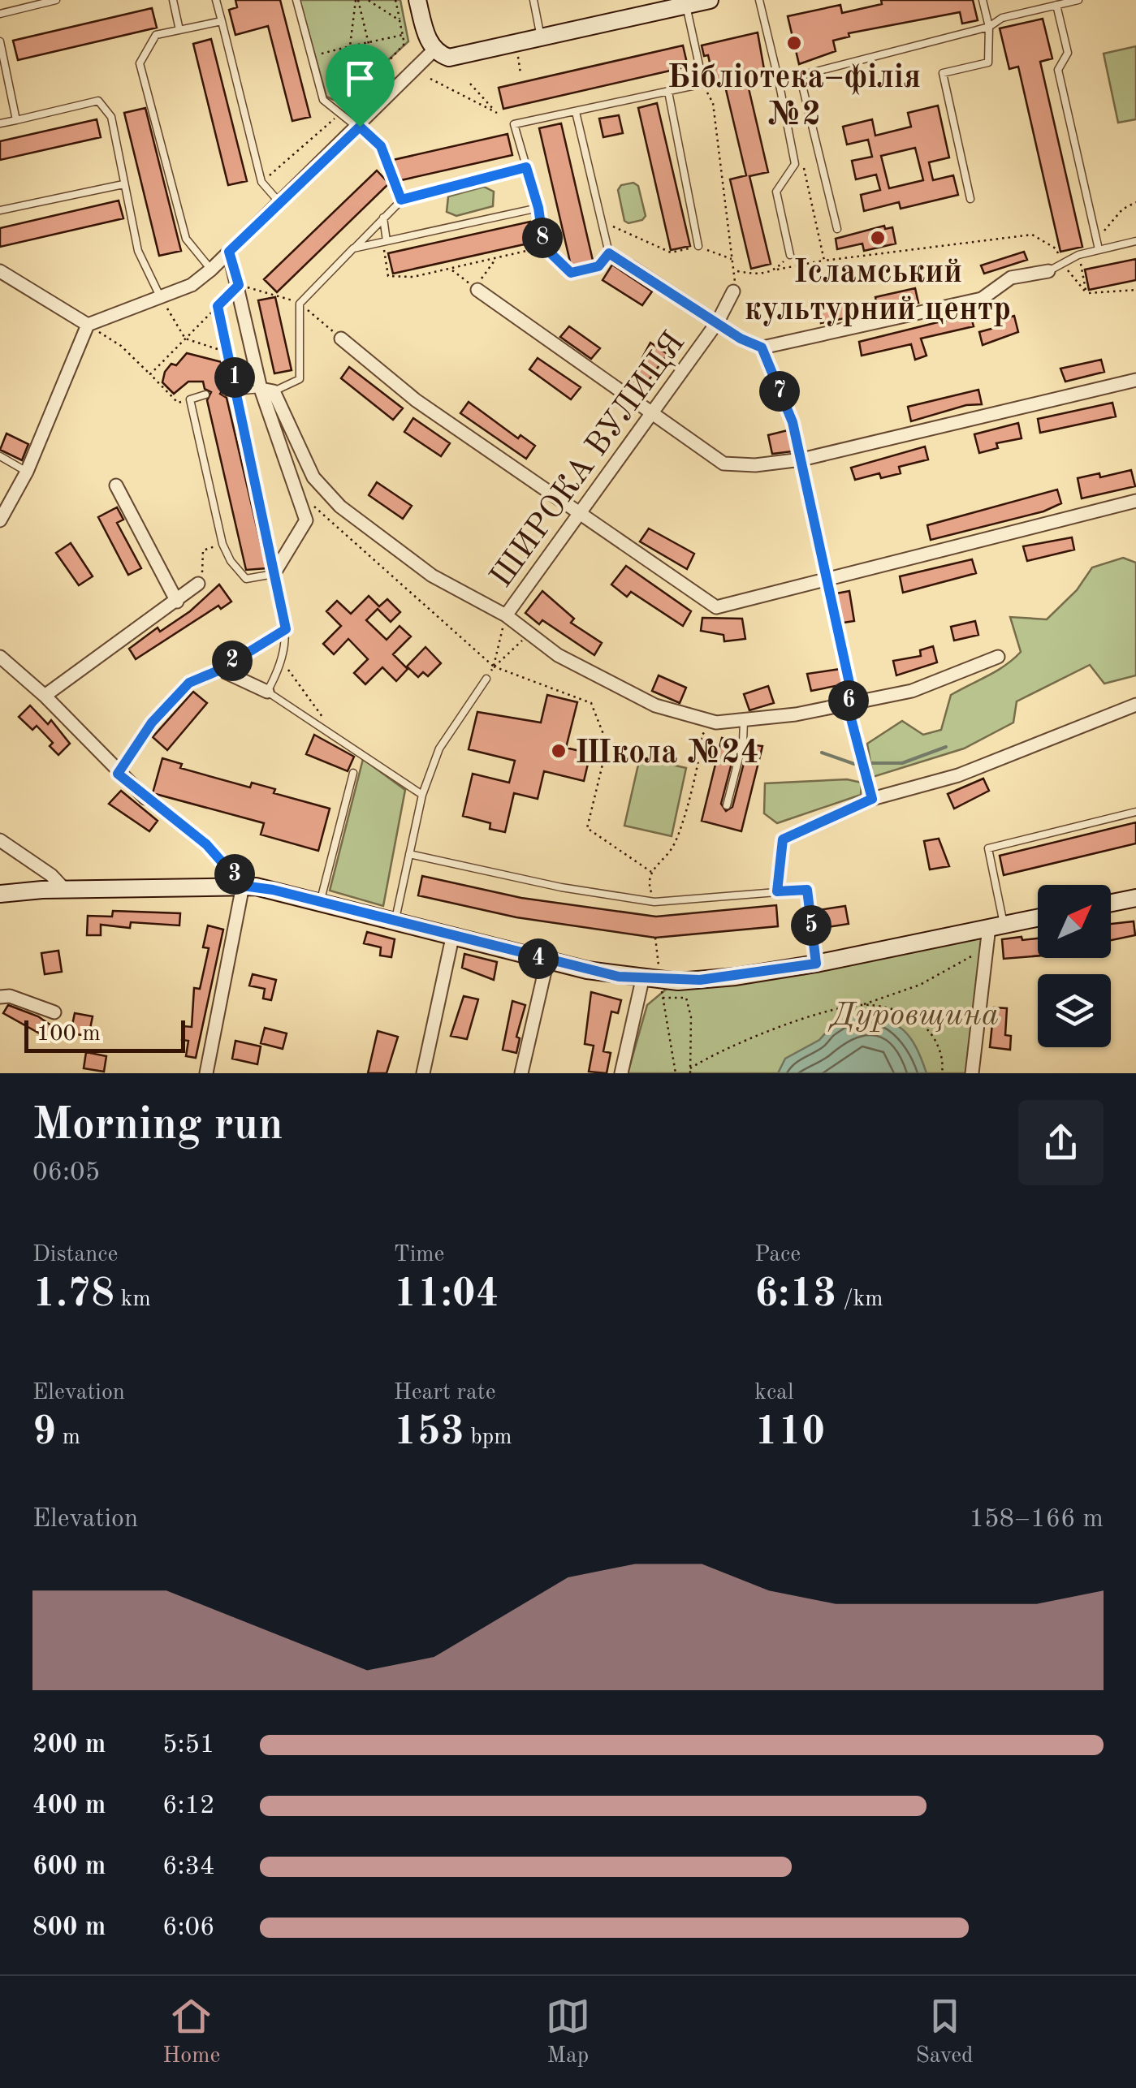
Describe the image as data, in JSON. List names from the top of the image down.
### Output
{
  "streets": {
    "street": ["ШИРОКА ВУЛИЦЯ"]
  },
  "parks": ["Дуровщина"],
  "places": ["Бібліотека–філія №2", "Ісламський культурний центр", "Школа №24"],
  "scale_bar": "100 m",
  "north": "top right",
  "page": {
    "pins": [
      "8",
      "1",
      "7",
      "2",
      "6",
      "3",
      "5",
      "4"
    ],
    "scale": "100 m",
    "heading": ["Morning run", "06:05"],
    "stats": [
      ["Distance", "1.78 km"],
      ["Time", "11:04"],
      ["Pace", "6:13 /km"],
      ["Elevation", "9 m"],
      ["Heart rate", "153 bpm"],
      ["kcal", "110"]
    ],
    "chart": ["Elevation", "158–166 m"],
    "list": [
      {
        "name": "200 m",
        "note": "5:51"
      },
      {
        "name": "400 m",
        "note": "6:12"
      },
      {
        "name": "600 m",
        "note": "6:34"
      },
      {
        "name": "800 m",
        "note": "6:06"
      }
    ],
    "tabs": ["Home", "Map", "Saved"]
  }
}
